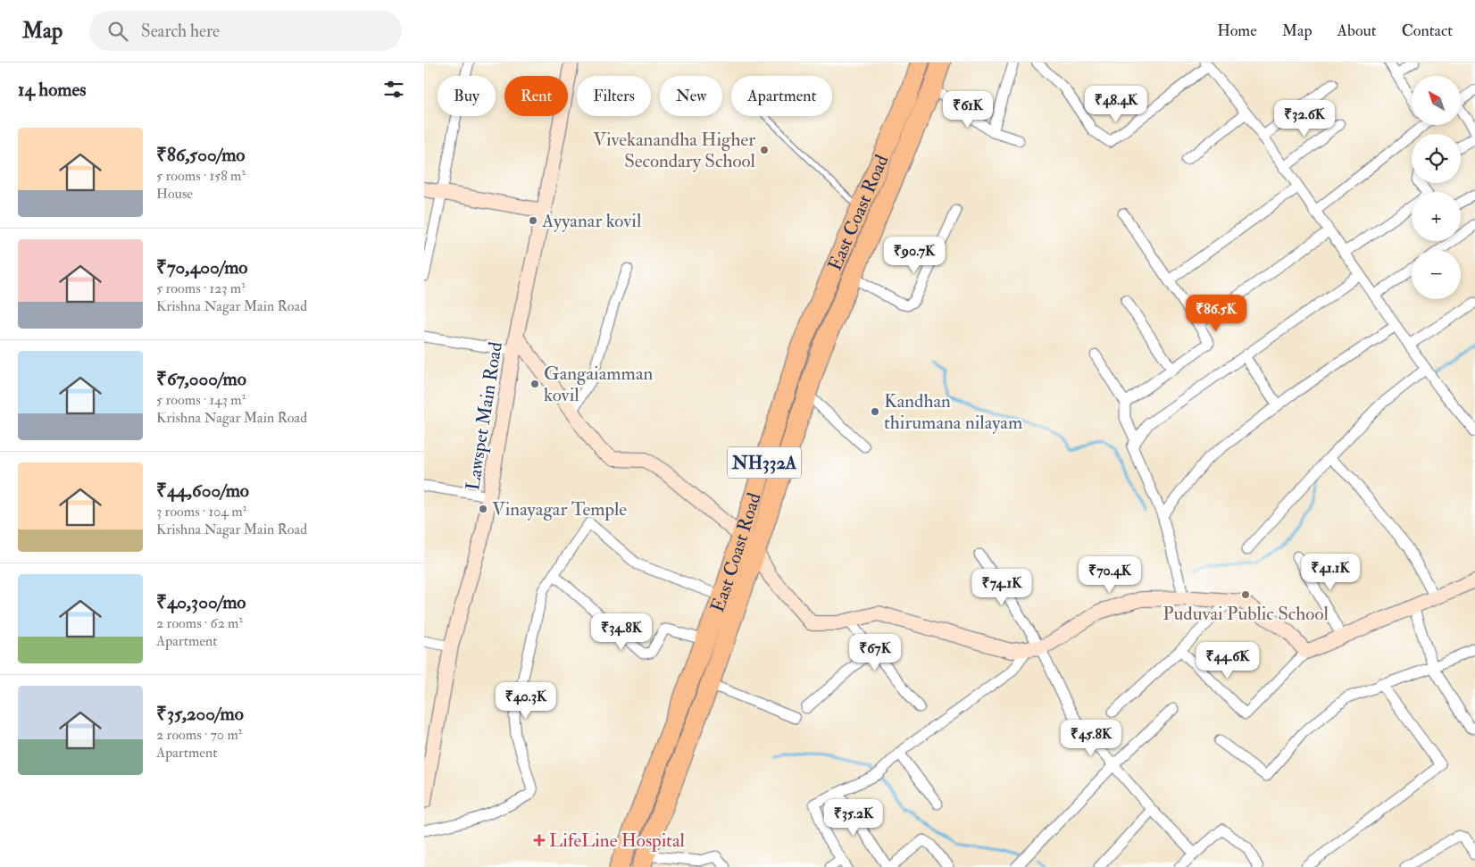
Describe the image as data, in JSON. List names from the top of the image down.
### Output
{
  "streets": {
    "highway": ["East Coast Road", "NH332A"],
    "street": ["Lawspet Main Road"]
  },
  "places": {
    "other": [
      "Vivekanandha Higher Secondary School",
      "Ayyanar kovil",
      "Gangaiamman kovil",
      "Kandhan thirumana nilayam",
      "Vinayagar Temple",
      "Puduvai Public School"
    ],
    "health": ["LifeLine Hospital"]
  },
  "north": "top left",
  "page": {
    "header": "Map",
    "search": "Search here",
    "nav": [
      "Home",
      "Map",
      "About",
      "Contact"
    ],
    "heading": "14 homes",
    "map_buttons": ["+", "−"],
    "chip": [
      "Buy",
      "Rent",
      "Filters",
      "New",
      "Apartment"
    ],
    "price": [
      "₹48.4K",
      "₹61K",
      "₹32.6K",
      "₹90.7K",
      "₹86.5K",
      "₹41.1K",
      "₹70.4K",
      "₹74.1K",
      "₹34.8K",
      "₹67K",
      "₹44.6K",
      "₹40.3K",
      "₹45.8K",
      "₹35.2K"
    ],
    "list": [
      {
        "name": "₹86,500/mo",
        "note": "5 rooms · 158 m² · House"
      },
      {
        "name": "₹70,400/mo",
        "note": "5 rooms · 123 m² · Krishna Nagar Main Road"
      },
      {
        "name": "₹67,000/mo",
        "note": "5 rooms · 143 m² · Krishna Nagar Main Road"
      },
      {
        "name": "₹44,600/mo",
        "note": "3 rooms · 104 m² · Krishna Nagar Main Road"
      },
      {
        "name": "₹40,300/mo",
        "note": "2 rooms · 62 m² · Apartment"
      },
      {
        "name": "₹35,200/mo",
        "note": "2 rooms · 70 m² · Apartment"
      }
    ]
  }
}
